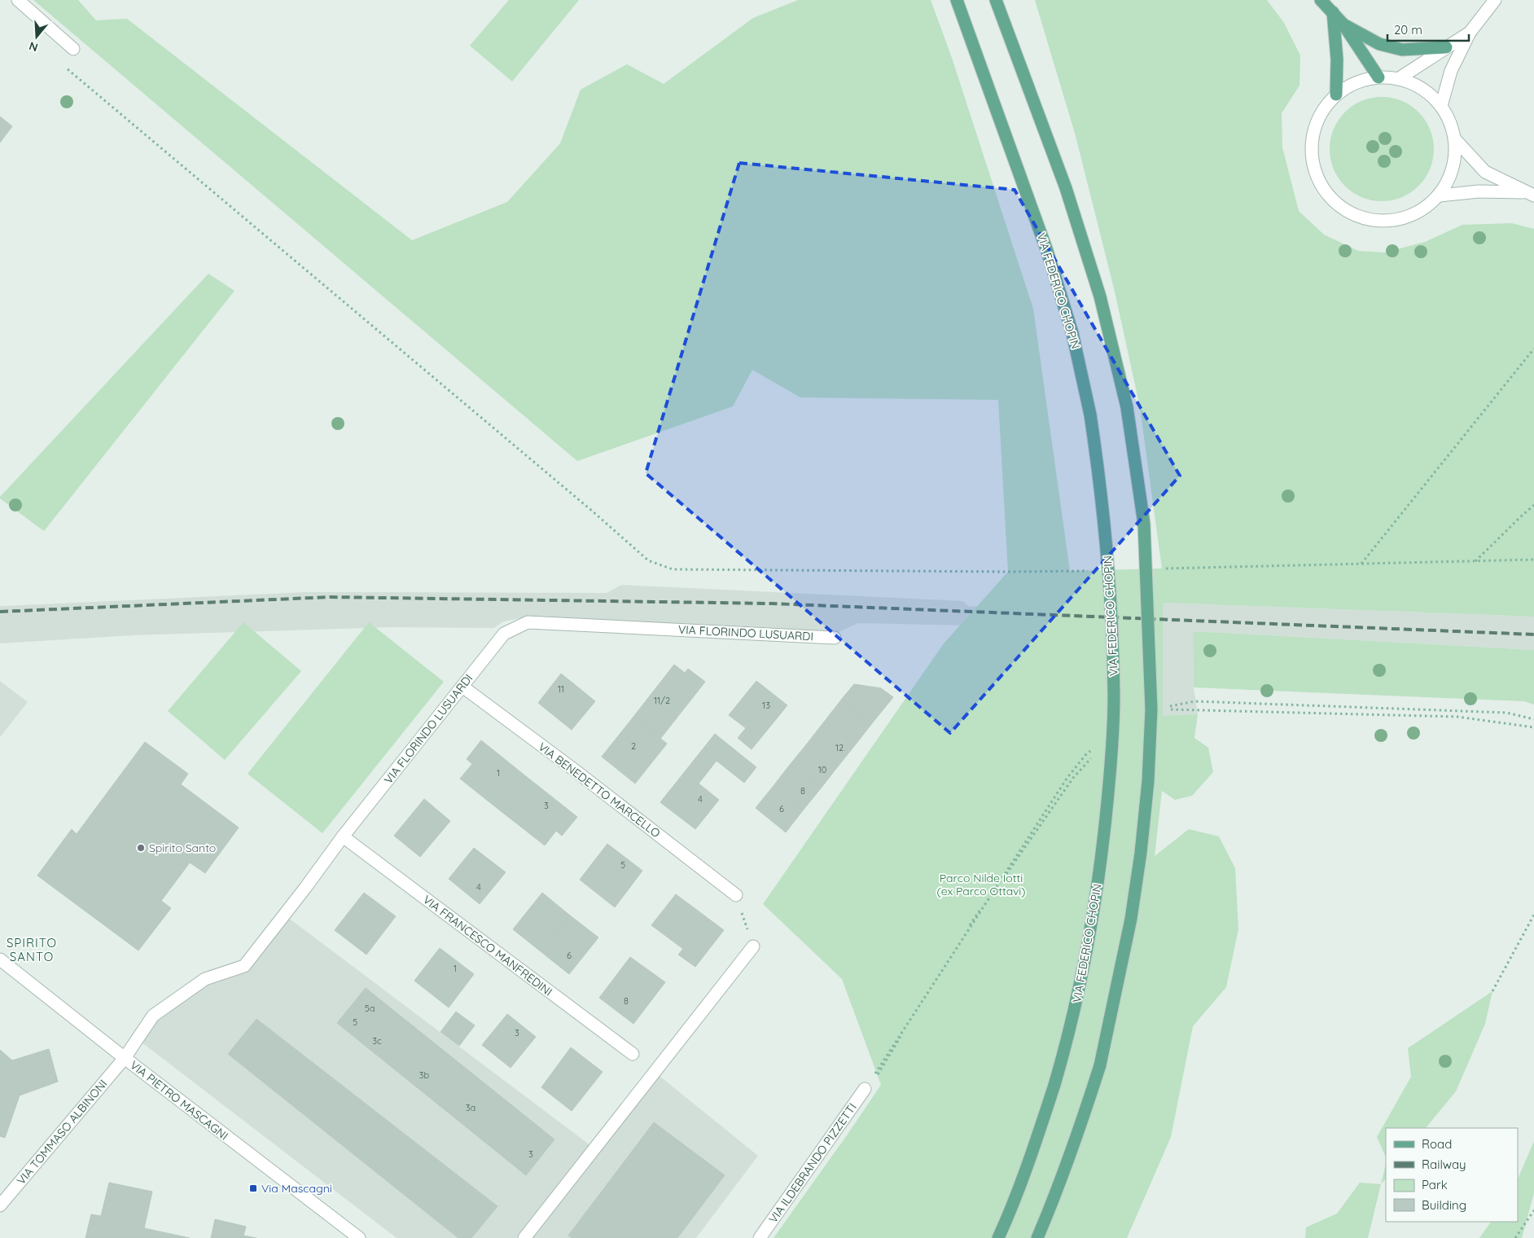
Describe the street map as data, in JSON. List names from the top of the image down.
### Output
{
  "streets": {
    "main road": ["VIA FEDERICO CHOPIN"],
    "street": [
      "VIA FLORINDO LUSUARDI",
      "VIA BENEDETTO MARCELLO",
      "VIA FRANCESCO MANFREDINI",
      "VIA PIETRO MASCAGNI",
      "VIA TOMMASO ALBINONI",
      "VIA ILDEBRANDO PIZZETTI"
    ]
  },
  "crossings": [
    ["VIA FLORINDO LUSUARDI", "VIA BENEDETTO MARCELLO"],
    ["VIA FLORINDO LUSUARDI", "VIA FRANCESCO MANFREDINI"],
    ["VIA FLORINDO LUSUARDI", "VIA PIETRO MASCAGNI"],
    ["VIA FLORINDO LUSUARDI", "VIA TOMMASO ALBINONI"],
    ["VIA PIETRO MASCAGNI", "VIA TOMMASO ALBINONI"]
  ],
  "districts": ["SPIRITO SANTO"],
  "parks": ["Parco Nilde Iotti (ex Parco Ottavi)"],
  "places": {
    "other": ["Spirito Santo"],
    "transit": ["Via Mascagni"]
  },
  "house_numbers": [
    "11",
    "11/2",
    "13",
    "2",
    "12",
    "10",
    "1",
    "8",
    "4",
    "3",
    "6",
    "5",
    "4",
    "6",
    "1",
    "8",
    "5a",
    "5",
    "3",
    "3c",
    "3b",
    "3a",
    "3"
  ],
  "legend": [
    "Road",
    "Railway",
    "Park",
    "Building"
  ],
  "scale_bar": "20 m",
  "north": "bottom"
}
